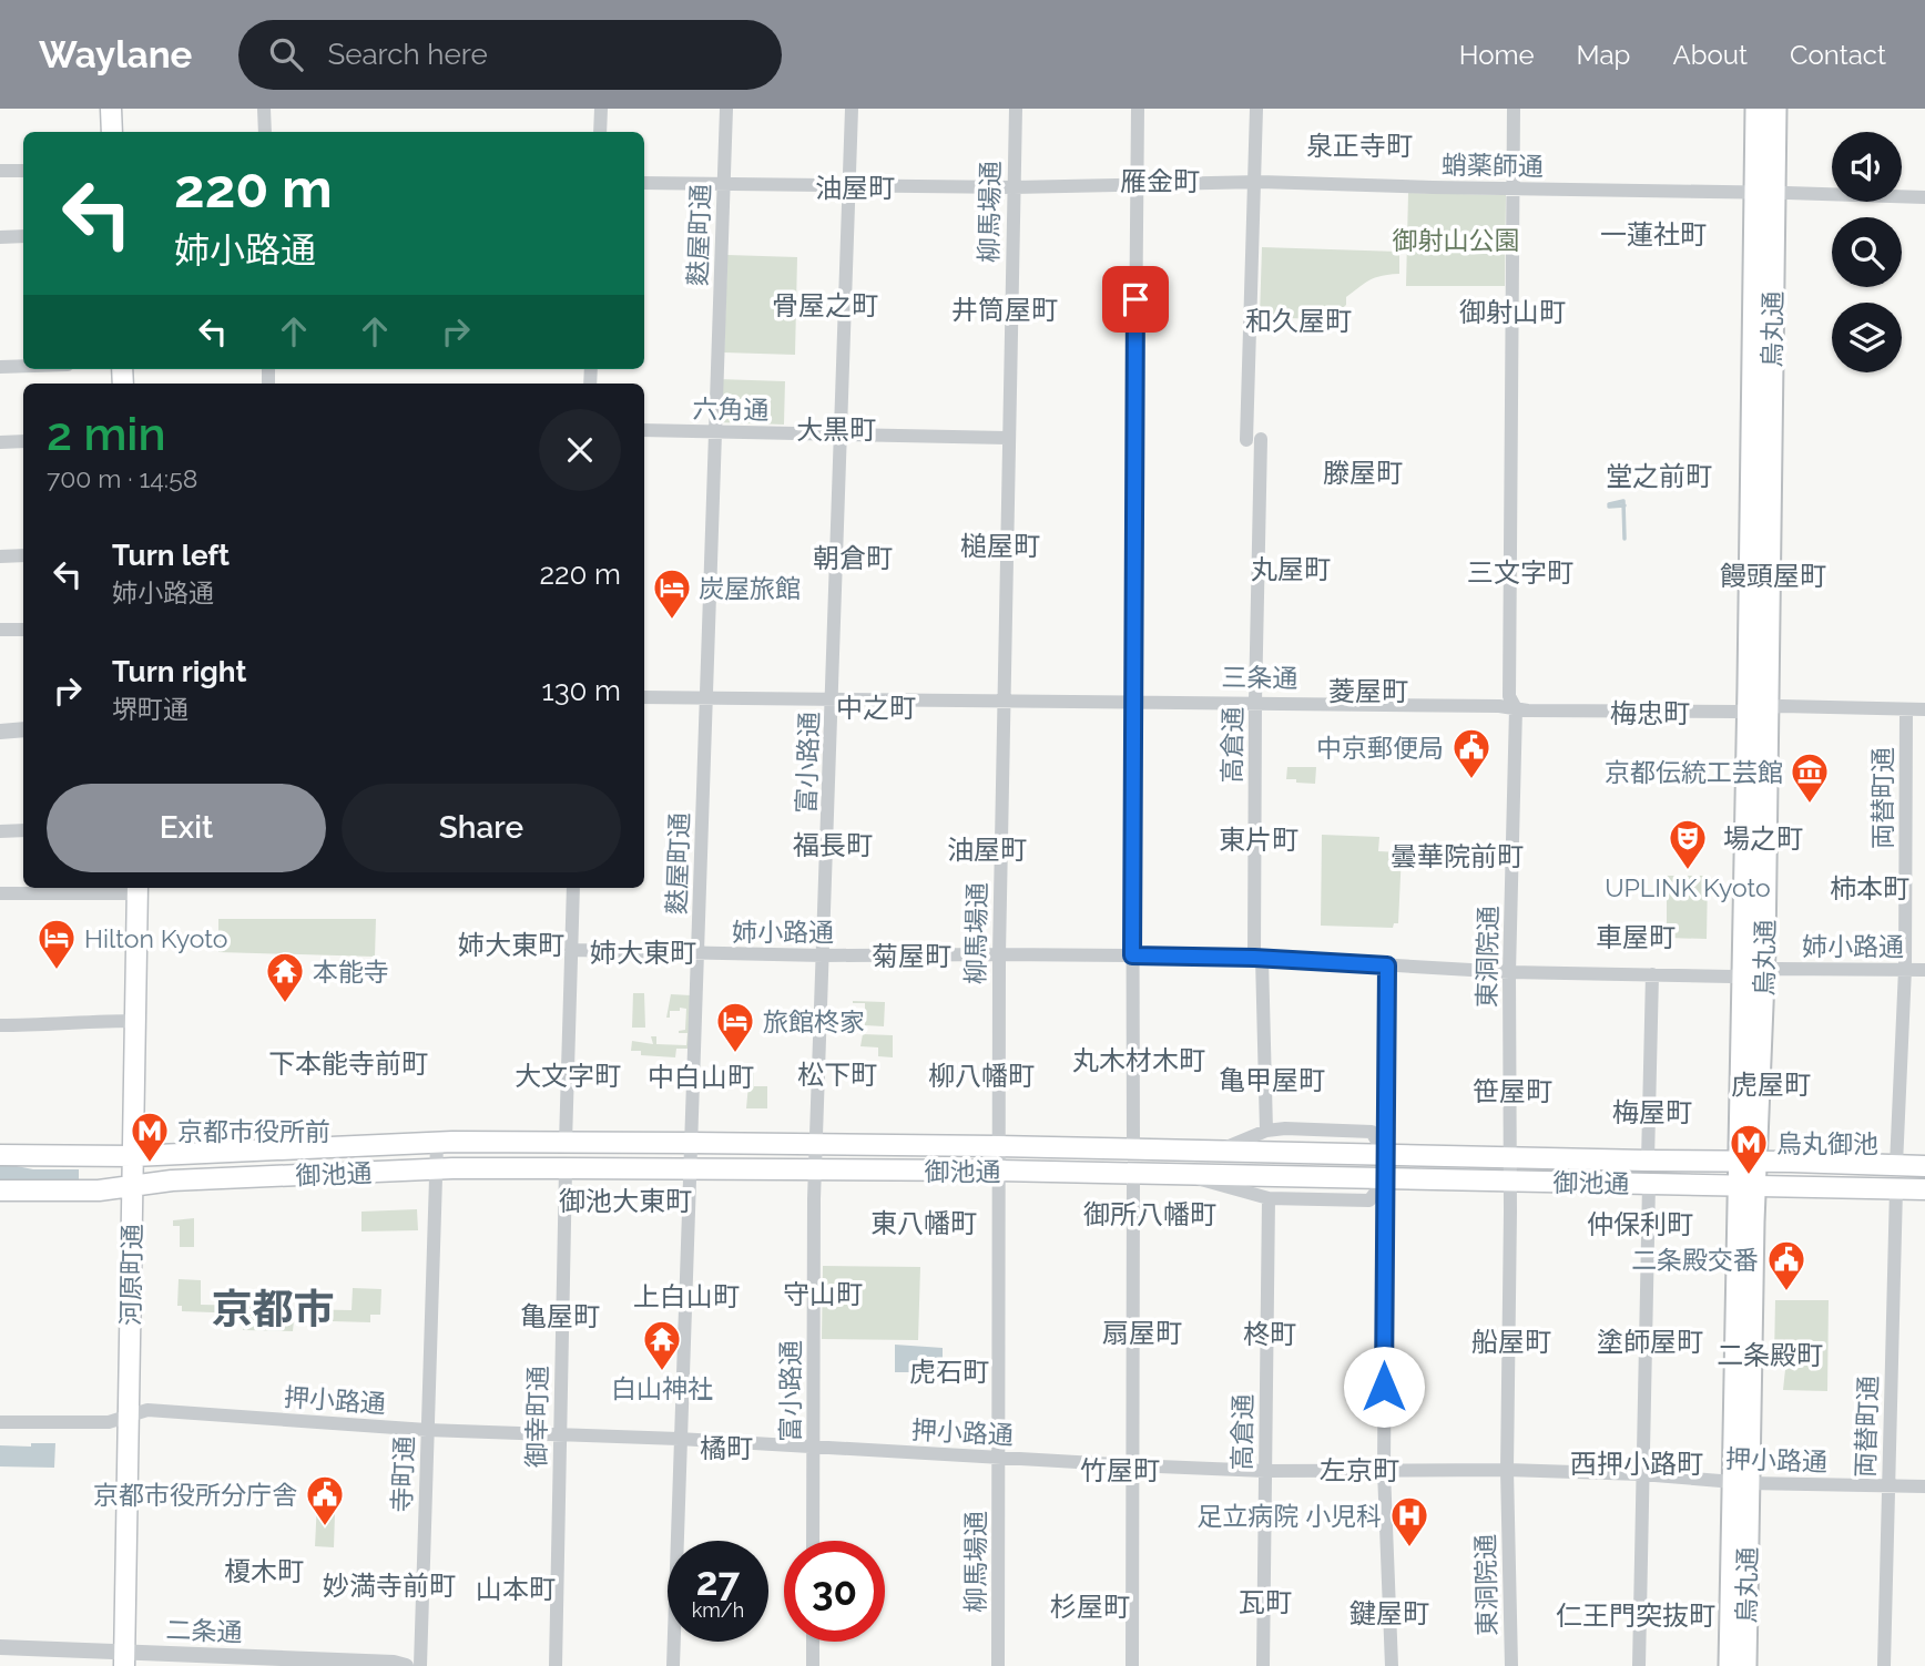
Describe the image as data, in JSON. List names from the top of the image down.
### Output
{
  "streets": {
    "highway": ["烏丸通"],
    "main road": ["御池通", "河原町通"],
    "street": [
      "蛸薬師通",
      "柳馬場通",
      "麩屋町通",
      "六角通",
      "三条通",
      "高倉通",
      "富小路通",
      "両替町通",
      "姉小路通",
      "東洞院通",
      "押小路通",
      "御幸町通",
      "寺町通",
      "二条通"
    ]
  },
  "crossings": [
    ["蛸薬師通", "柳馬場通"],
    ["蛸薬師通", "麩屋町通"],
    ["蛸薬師通", "烏丸通"],
    ["蛸薬師通", "高倉通"],
    ["蛸薬師通", "富小路通"],
    ["蛸薬師通", "東洞院通"],
    ["柳馬場通", "六角通"],
    ["柳馬場通", "三条通"],
    ["柳馬場通", "姉小路通"],
    ["柳馬場通", "御池通"],
    ["柳馬場通", "押小路通"],
    ["麩屋町通", "六角通"],
    ["麩屋町通", "三条通"],
    ["麩屋町通", "姉小路通"],
    ["麩屋町通", "御池通"],
    ["麩屋町通", "押小路通"],
    ["烏丸通", "三条通"],
    ["烏丸通", "姉小路通"],
    ["烏丸通", "御池通"],
    ["烏丸通", "押小路通"],
    ["六角通", "富小路通"],
    ["三条通", "高倉通"],
    ["三条通", "富小路通"],
    ["三条通", "両替町通"],
    ["三条通", "東洞院通"],
    ["高倉通", "姉小路通"],
    ["高倉通", "押小路通"],
    ["富小路通", "姉小路通"],
    ["富小路通", "御池通"],
    ["富小路通", "押小路通"],
    ["両替町通", "姉小路通"],
    ["両替町通", "御池通"],
    ["両替町通", "押小路通"],
    ["姉小路通", "東洞院通"],
    ["東洞院通", "御池通"],
    ["東洞院通", "押小路通"],
    ["御池通", "河原町通"],
    ["御池通", "御幸町通"],
    ["御池通", "寺町通"],
    ["河原町通", "押小路通"],
    ["河原町通", "二条通"],
    ["押小路通", "御幸町通"],
    ["押小路通", "寺町通"]
  ],
  "districts": [
    "泉正寺町",
    "雁金町",
    "油屋町",
    "一蓮社町",
    "骨屋之町",
    "井筒屋町",
    "御射山町",
    "和久屋町",
    "大黒町",
    "滕屋町",
    "堂之前町",
    "槌屋町",
    "朝倉町",
    "丸屋町",
    "三文字町",
    "饅頭屋町",
    "菱屋町",
    "中之町",
    "梅忠町",
    "場之町",
    "東片町",
    "福長町",
    "油屋町",
    "曇華院前町",
    "柿本町",
    "車屋町",
    "姉大東町",
    "姉大東町",
    "菊屋町",
    "丸木材木町",
    "下本能寺前町",
    "松下町",
    "大文字町",
    "柳八幡町",
    "中白山町",
    "亀甲屋町",
    "虎屋町",
    "笹屋町",
    "梅屋町",
    "御池大東町",
    "御所八幡町",
    "東八幡町",
    "仲保利町",
    "守山町",
    "上白山町",
    "京都市",
    "亀屋町",
    "扇屋町",
    "柊町",
    "船屋町",
    "塗師屋町",
    "二条殿町",
    "虎石町",
    "橘町",
    "西押小路町",
    "竹屋町",
    "左京町",
    "榎木町",
    "妙満寺前町",
    "山本町",
    "瓦町",
    "杉屋町",
    "鍵屋町",
    "仁王門突抜町"
  ],
  "parks": ["御射山公園"],
  "places": {
    "hotel": ["炭屋旅館", "Hilton Kyoto", "旅館柊家"],
    "public building": ["中京郵便局", "二条殿交番", "京都市役所分庁舎"],
    "museum": ["京都伝統工芸館"],
    "theatre": ["UPLINK Kyoto"],
    "temple": ["本能寺", "白山神社"],
    "metro station": ["京都市役所前", "烏丸御池"],
    "hospital": ["足立病院 小児科"]
  },
  "page": {
    "header": "Waylane",
    "search": "Search here",
    "nav": [
      "Home",
      "Map",
      "About",
      "Contact"
    ],
    "turn": ["220 m", "姉小路通"],
    "heading": ["2 min", "700 m · 14:58"],
    "list": [
      {
        "name": "Turn left",
        "note": "姉小路通",
        "value": "220 m"
      },
      {
        "name": "Turn right",
        "note": "堺町通",
        "value": "130 m"
      }
    ],
    "buttons": ["Exit", "Share"],
    "speed": "27 km/h",
    "limit": "30"
  }
}
